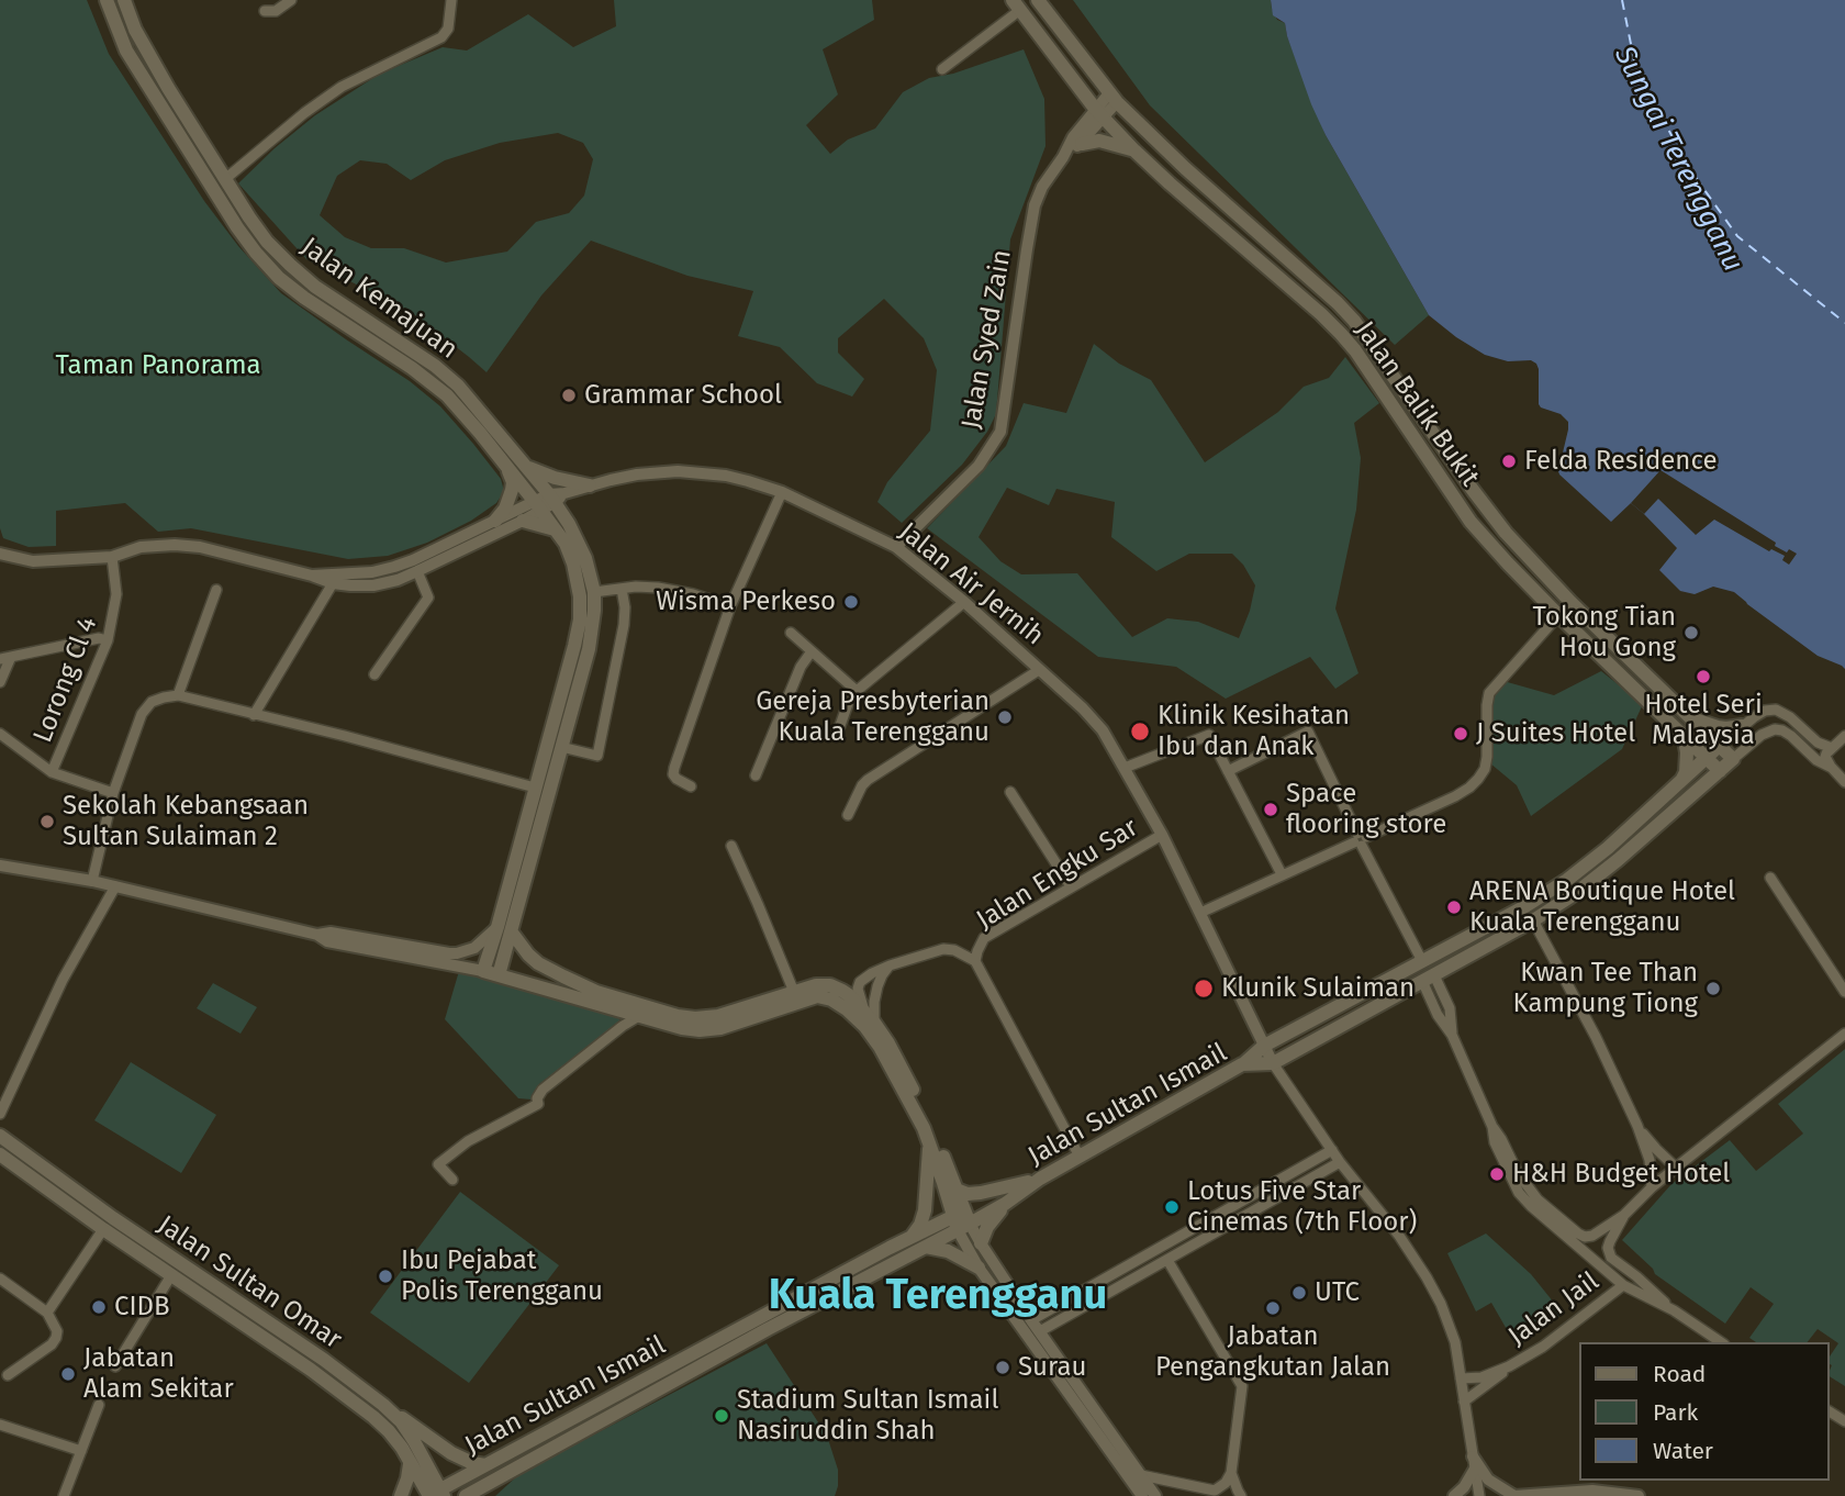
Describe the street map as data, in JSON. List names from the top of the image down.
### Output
{
  "streets": {
    "main road": [
      "Jalan Kemajuan",
      "Jalan Balik Bukit",
      "Jalan Sultan Ismail",
      "Jalan Sultan Omar"
    ],
    "street": [
      "Jalan Syed Zain",
      "Jalan Air Jernih",
      "Lorong Cl 4",
      "Jalan Engku Sar",
      "Jalan Jail"
    ]
  },
  "crossings": [
    ["Jalan Kemajuan", "Jalan Air Jernih"],
    ["Jalan Syed Zain", "Jalan Balik Bukit"],
    ["Jalan Syed Zain", "Jalan Air Jernih"],
    ["Jalan Balik Bukit", "Jalan Sultan Ismail"],
    ["Jalan Air Jernih", "Jalan Engku Sar"],
    ["Jalan Air Jernih", "Jalan Sultan Ismail"],
    ["Jalan Engku Sar", "Jalan Sultan Ismail"],
    ["Jalan Sultan Ismail", "Jalan Sultan Omar"]
  ],
  "districts": ["Kuala Terengganu"],
  "water": ["Sungai Terengganu"],
  "parks": ["Taman Panorama"],
  "places": [
    "Grammar School",
    "Felda Residence",
    "Wisma Perkeso",
    "Tokong Tian Hou Gong",
    "Hotel Seri Malaysia",
    "Gereja Presbyterian Kuala Terengganu",
    "Klinik Kesihatan Ibu dan Anak",
    "J Suites Hotel",
    "Space flooring store",
    "Sekolah Kebangsaan Sultan Sulaiman 2",
    "ARENA Boutique Hotel Kuala Terengganu",
    "Klunik Sulaiman",
    "Kwan Tee Than Kampung Tiong",
    "H&H Budget Hotel",
    "Lotus Five Star Cinemas (7th Floor)",
    "Ibu Pejabat Polis Terengganu",
    "UTC",
    "CIDB",
    "Jabatan Pengangkutan Jalan",
    "Surau",
    "Jabatan Alam Sekitar",
    "Stadium Sultan Ismail Nasiruddin Shah"
  ],
  "legend": ["Road", "Park", "Water"]
}
